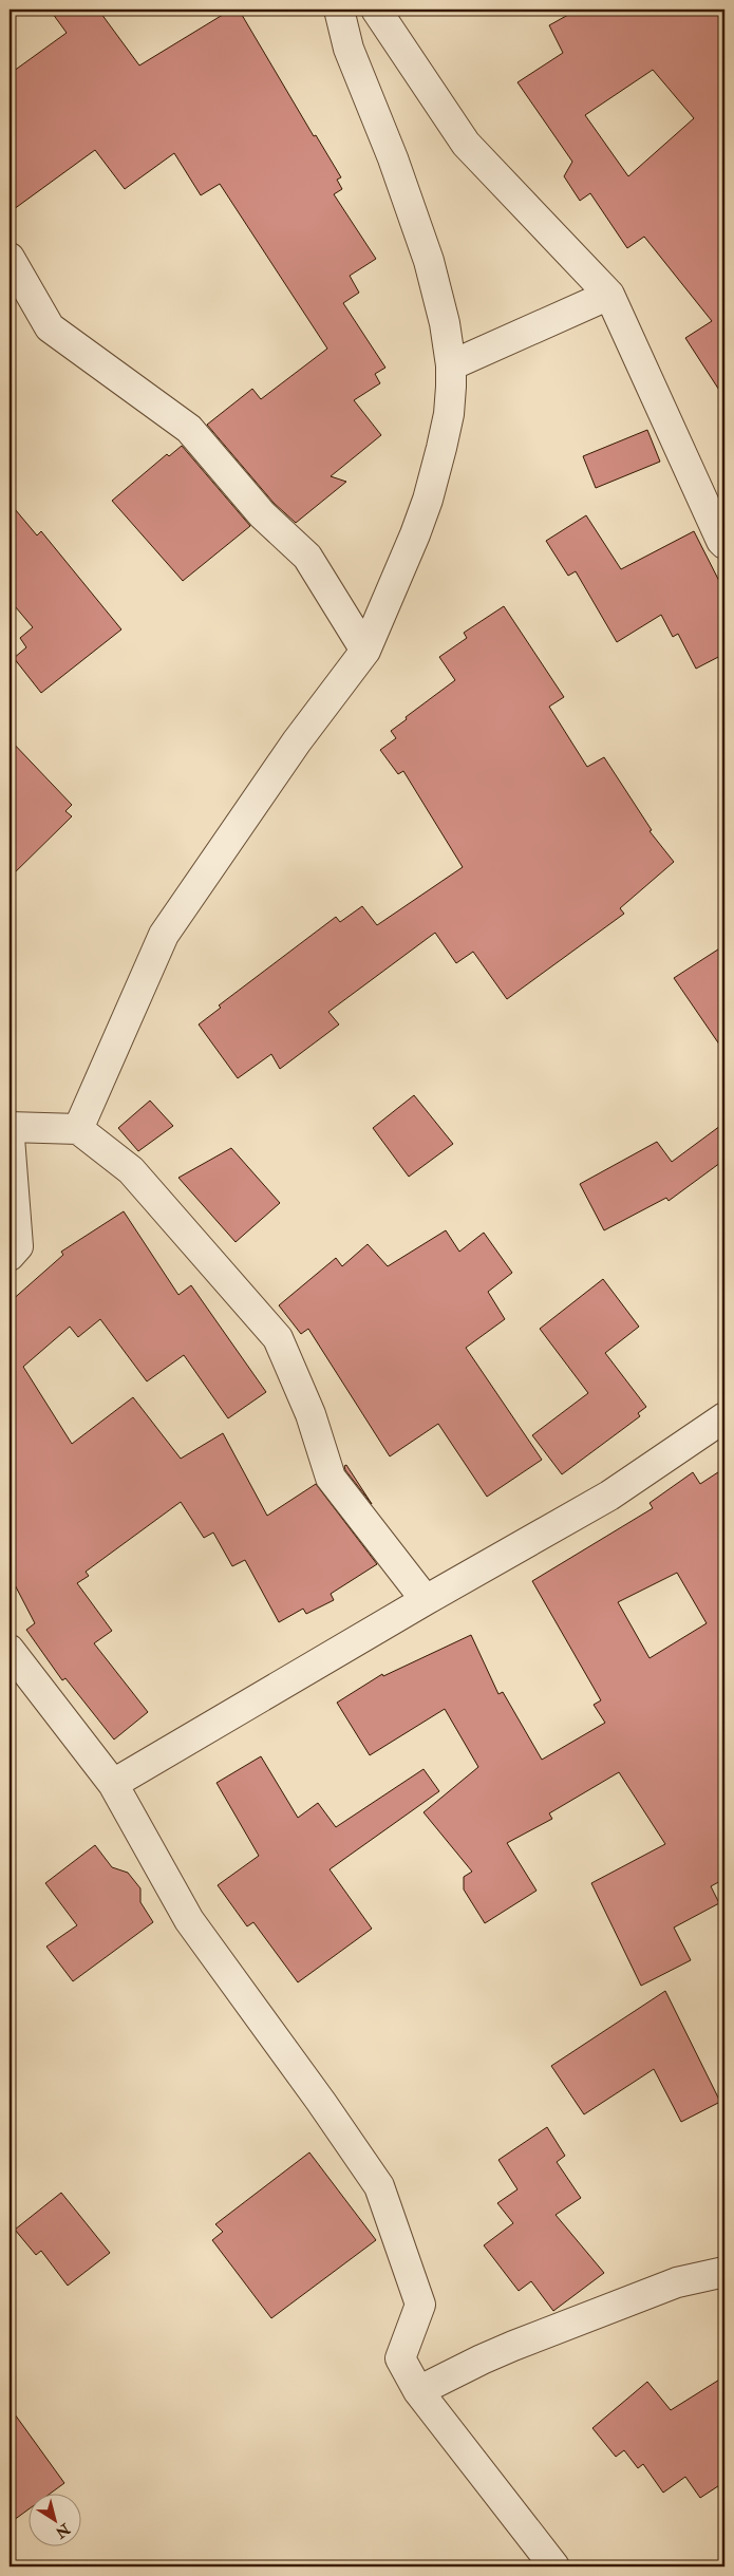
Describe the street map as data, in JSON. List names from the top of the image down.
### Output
{
  "north": "bottom right"
}
